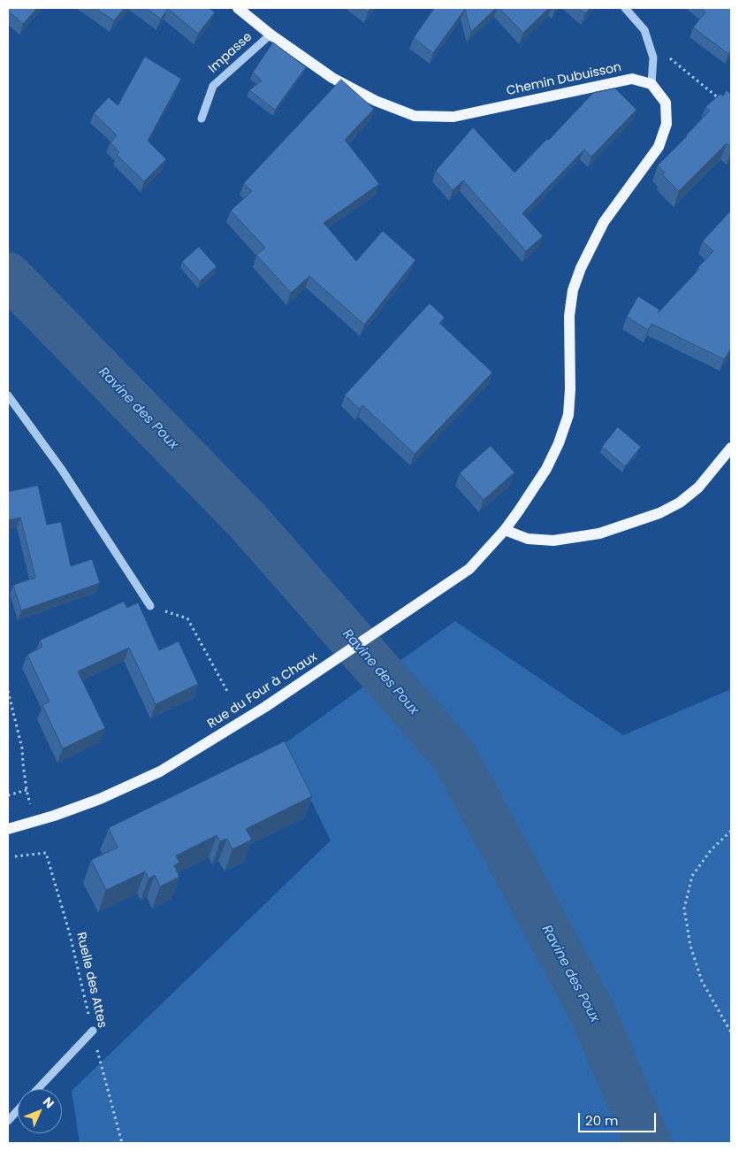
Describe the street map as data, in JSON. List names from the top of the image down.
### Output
{
  "streets": {
    "main road": ["Chemin Dubuisson", "Rue du Four à Chaux"],
    "street": ["Impasse"],
    "path": ["Ruelle des Attes"]
  },
  "crossings": [
    ["Impasse", "Chemin Dubuisson"]
  ],
  "water": ["Ravine des Poux"],
  "scale_bar": "20 m",
  "north": "top right"
}
